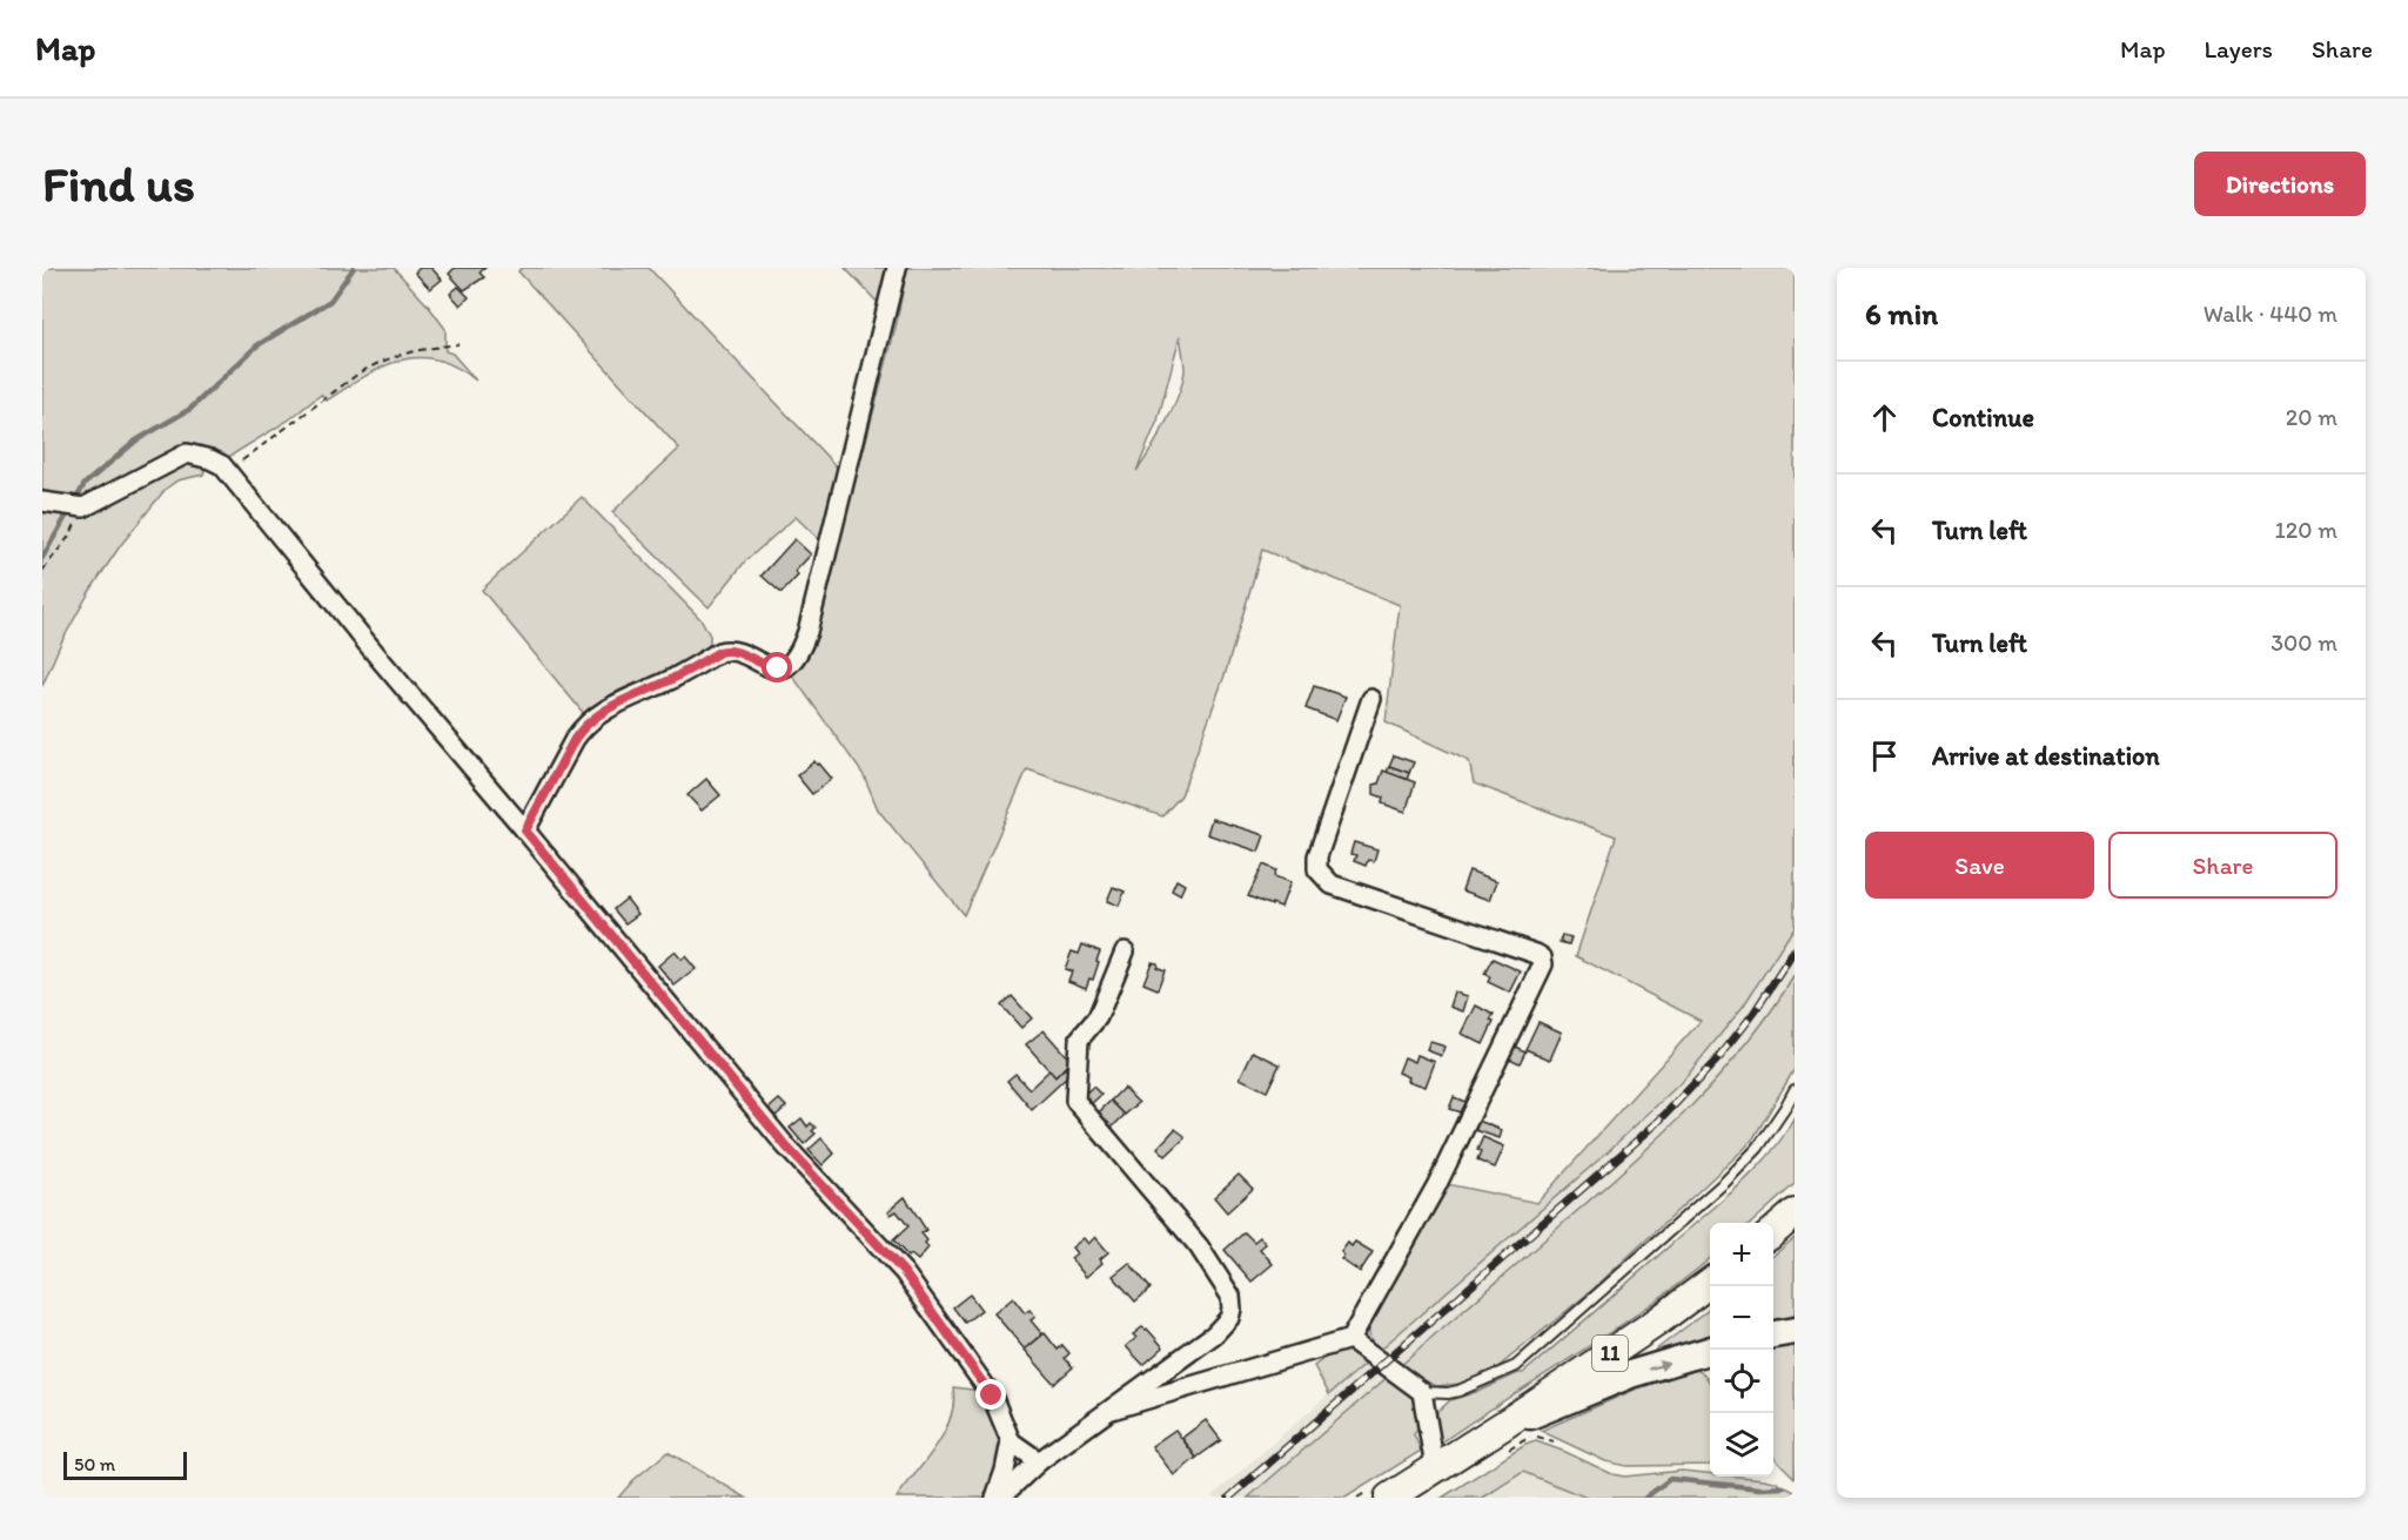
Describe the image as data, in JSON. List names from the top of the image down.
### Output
{
  "streets": {
    "main road": ["11"]
  },
  "scale_bar": "50 m",
  "page": {
    "header": "Map",
    "nav": ["Map", "Layers", "Share"],
    "buttons": [
      "Directions",
      ["Save", "Share"]
    ],
    "title": "Find us",
    "heading": ["6 min", "Walk · 440 m"],
    "list": [
      ["Continue", "20 m"],
      ["Turn left", "120 m"],
      ["Turn left", "300 m"],
      "Arrive at destination"
    ],
    "map_buttons": ["+", "−"],
    "scale": "50 m"
  }
}
